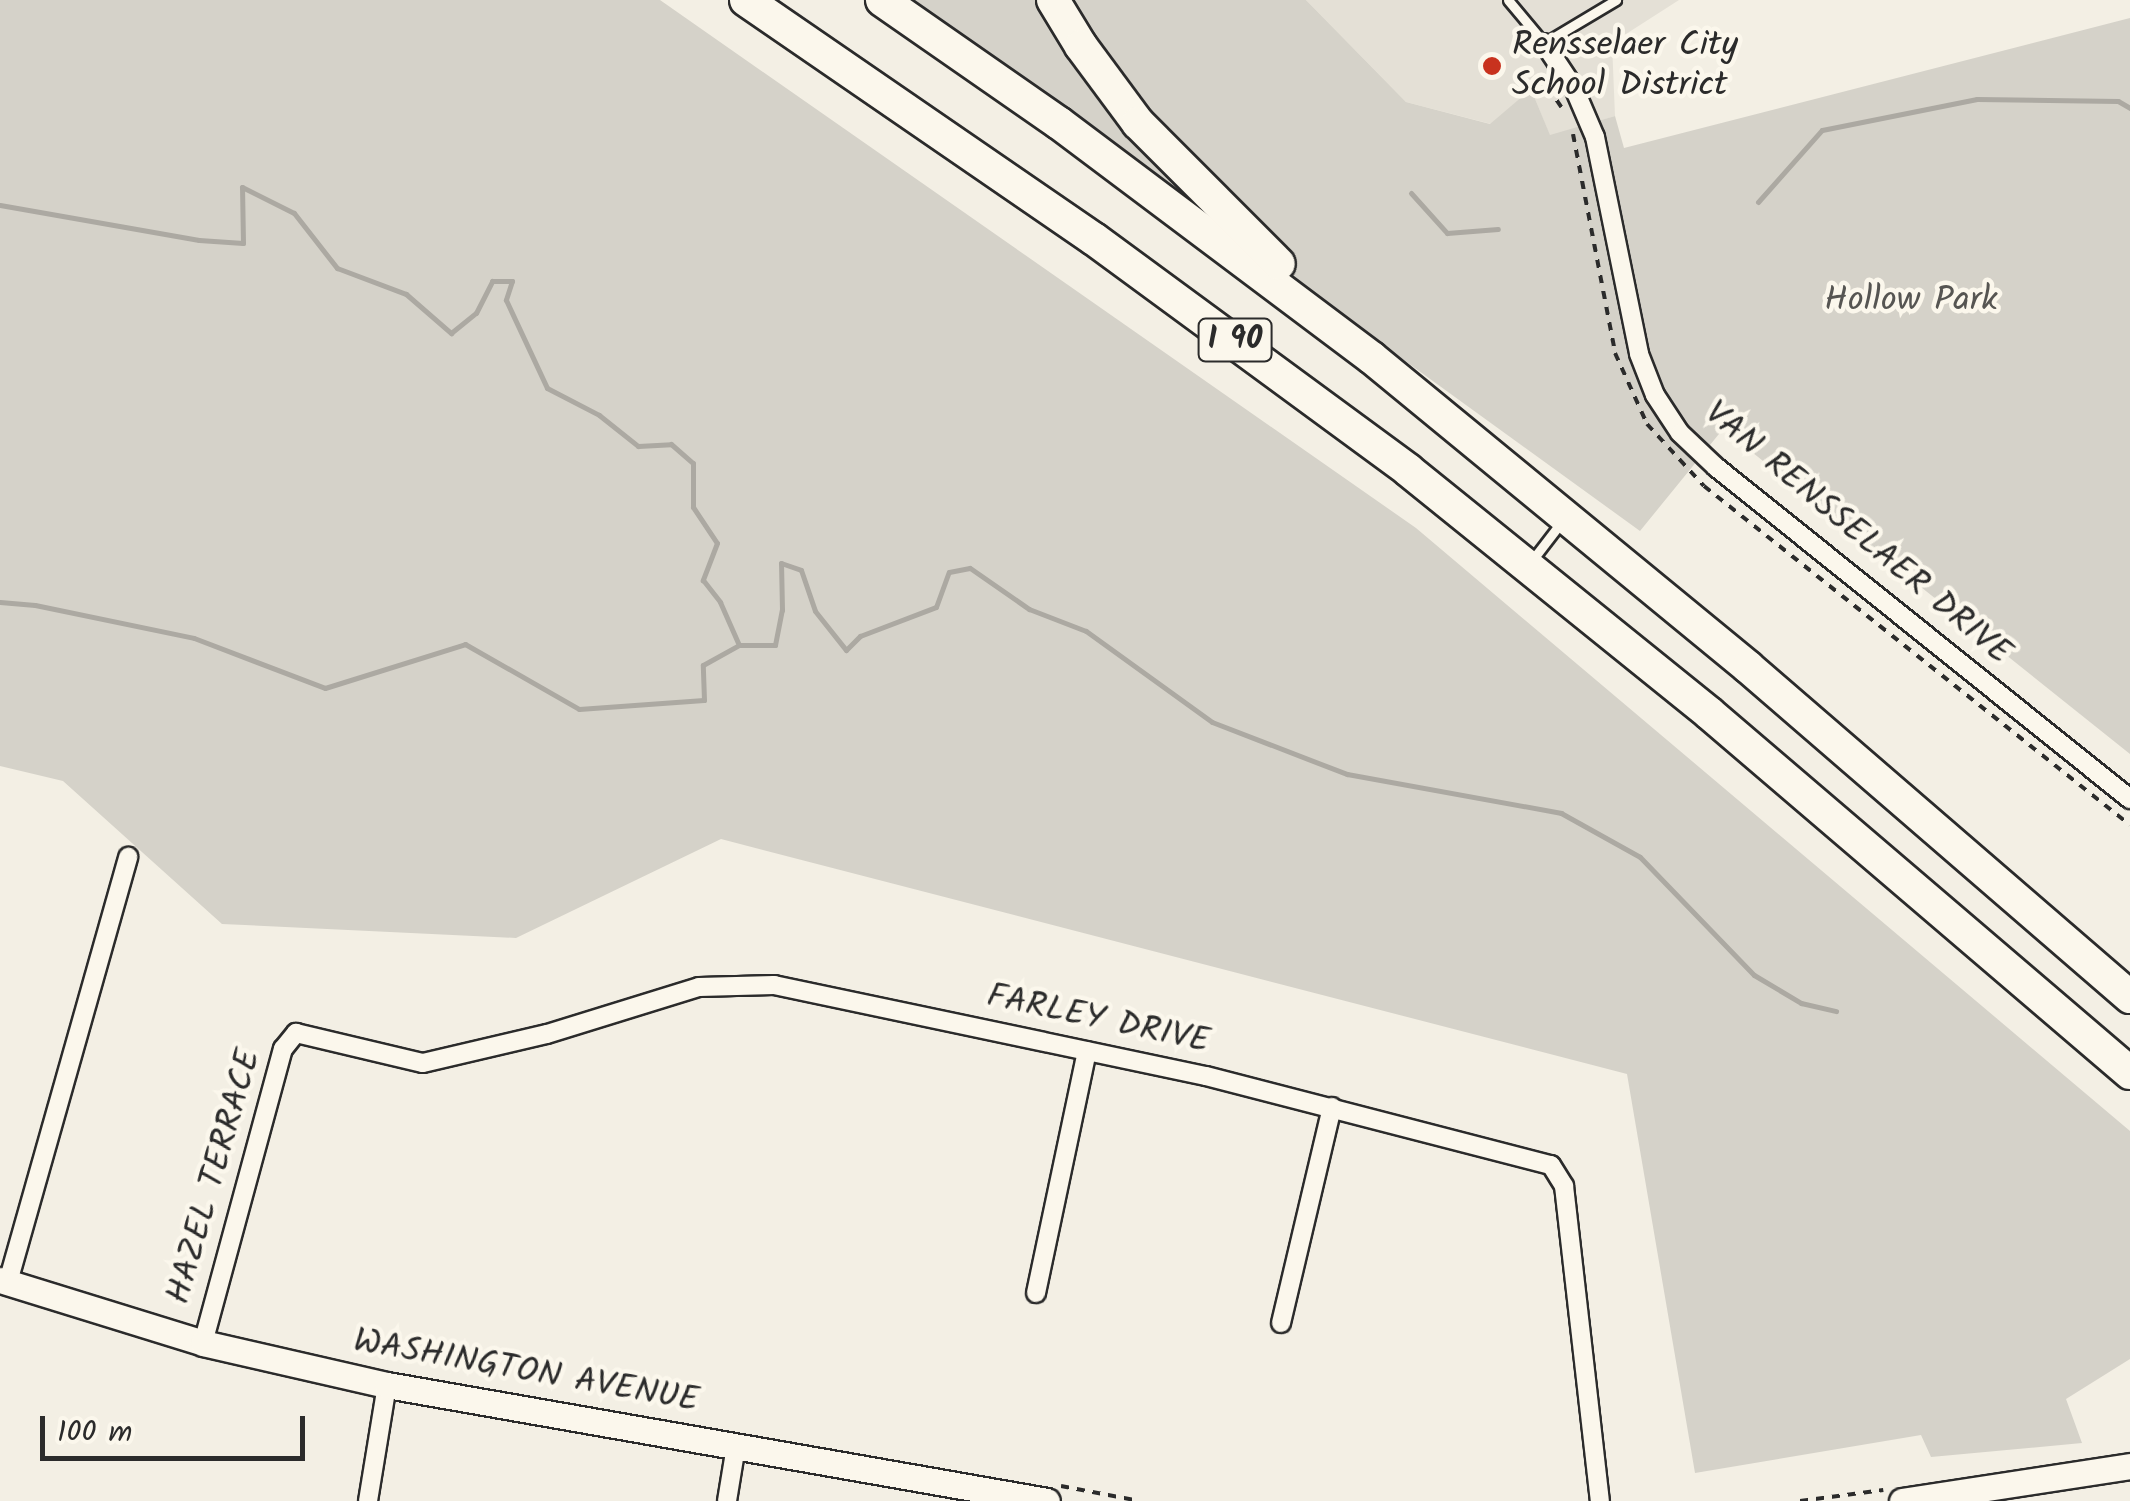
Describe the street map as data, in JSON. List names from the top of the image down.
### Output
{
  "streets": {
    "highway": ["I 90"],
    "street": [
      "VAN RENSSELAER DRIVE",
      "FARLEY DRIVE",
      "HAZEL TERRACE",
      "WASHINGTON AVENUE"
    ]
  },
  "crossings": [
    ["FARLEY DRIVE", "HAZEL TERRACE"],
    ["HAZEL TERRACE", "WASHINGTON AVENUE"]
  ],
  "parks": ["Hollow Park"],
  "places": ["Rensselaer City School District"],
  "scale_bar": "100 m"
}
